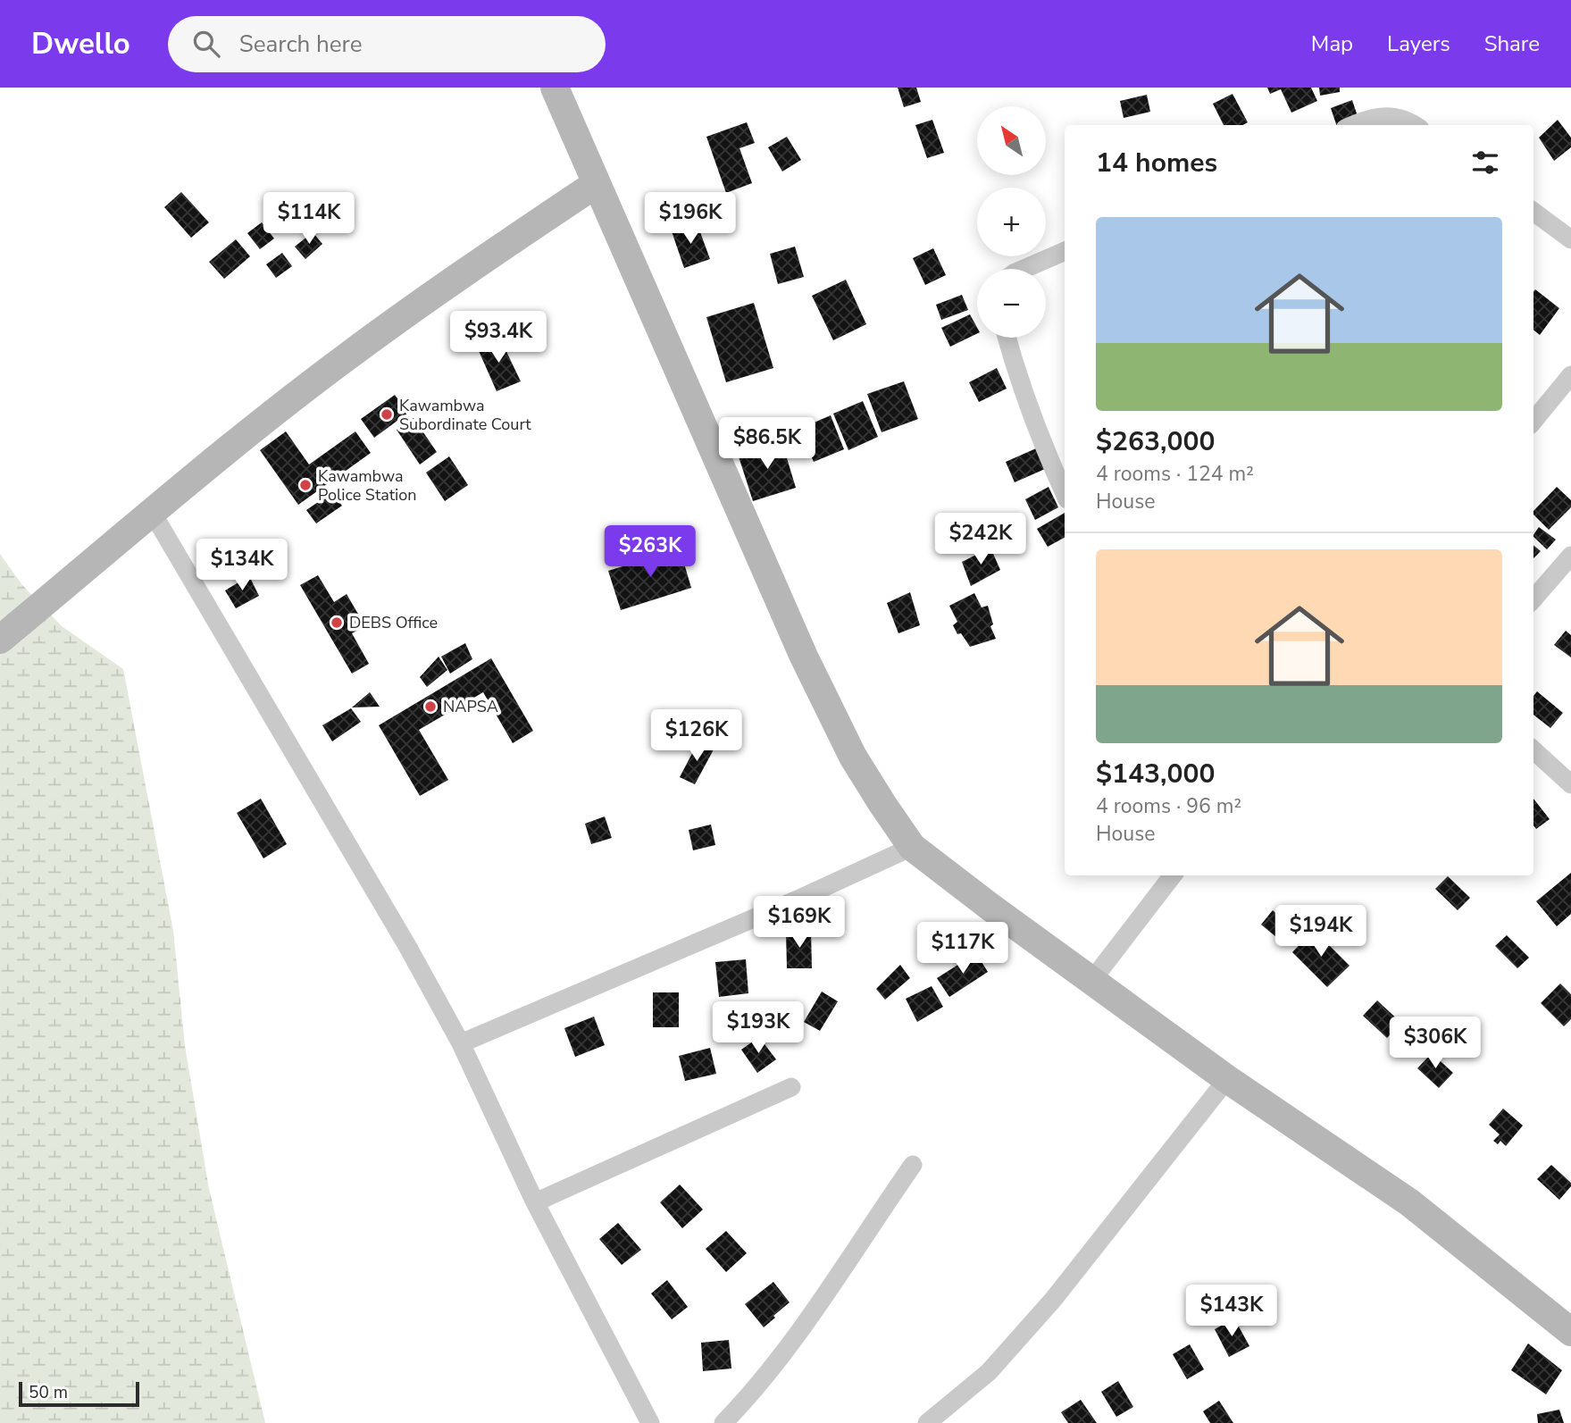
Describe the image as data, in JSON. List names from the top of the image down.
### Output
{
  "places": [
    "Kawambwa Subordinate Court",
    "Kawambwa Police Station",
    "DEBS Office",
    "NAPSA"
  ],
  "scale_bar": "50 m",
  "north": "top left",
  "page": {
    "header": "Dwello",
    "search": "Search here",
    "nav": ["Map", "Layers", "Share"],
    "map_buttons": ["+", "−"],
    "heading": "14 homes",
    "price": [
      "$114K",
      "$196K",
      "$93.4K",
      "$86.5K",
      "$242K",
      "$263K",
      "$134K",
      "$126K",
      "$169K",
      "$194K",
      "$117K",
      "$193K",
      "$306K",
      "$143K"
    ],
    "list": [
      {
        "name": "$263,000",
        "note": "4 rooms · 124 m² · House"
      },
      {
        "name": "$143,000",
        "note": "4 rooms · 96 m² · House"
      }
    ],
    "scale": "50 m"
  }
}
